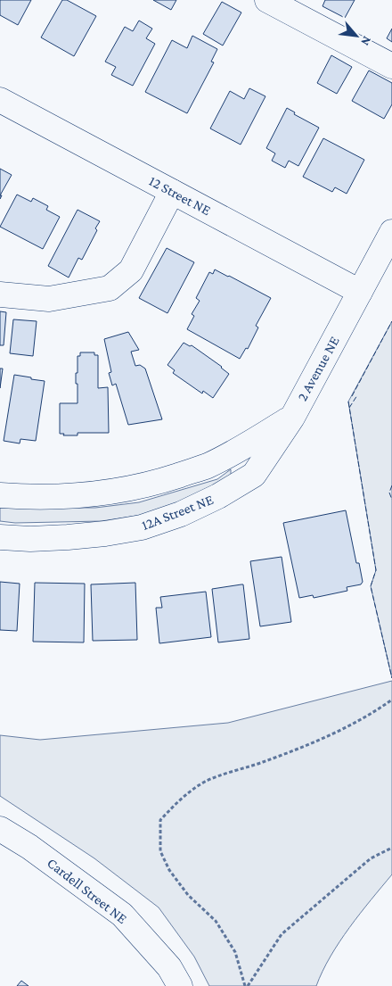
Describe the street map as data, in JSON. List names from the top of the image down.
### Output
{
  "streets": {
    "street": [
      "12 Street NE",
      "2 Avenue NE",
      "12A Street NE",
      "Cardell Street NE"
    ]
  },
  "crossings": [
    ["12 Street NE", "2 Avenue NE"],
    ["2 Avenue NE", "12A Street NE"]
  ],
  "north": "bottom right"
}
